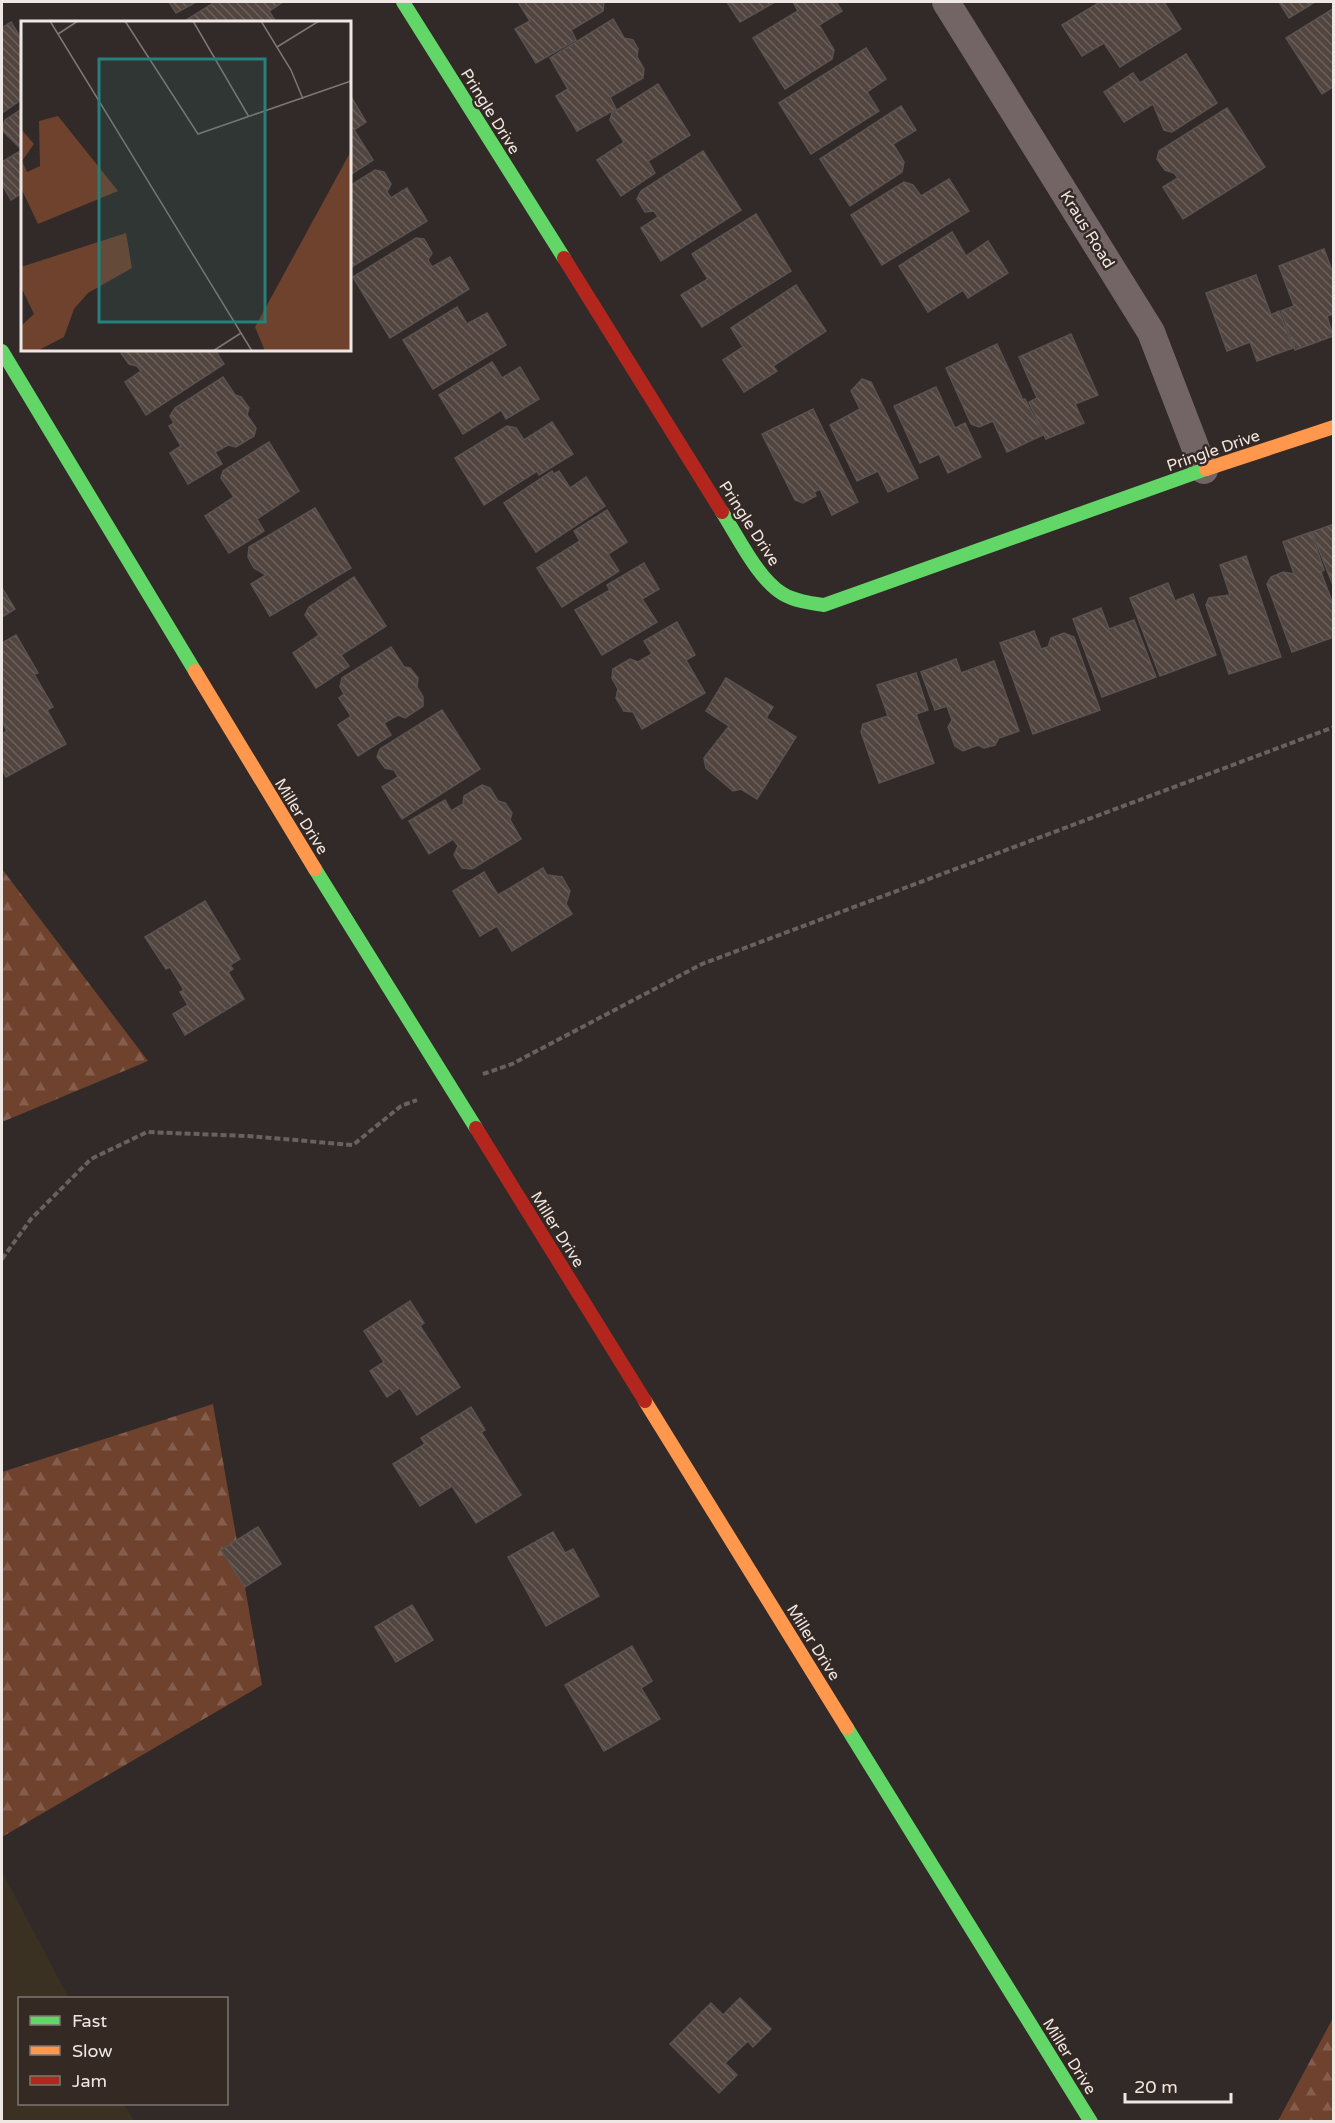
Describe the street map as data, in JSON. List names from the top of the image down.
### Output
{
  "streets": {
    "street": ["Pringle Drive", "Kraus Road", "Miller Drive"]
  },
  "crossings": [
    ["Pringle Drive", "Kraus Road"]
  ],
  "legend": ["Fast", "Slow", "Jam"],
  "scale_bar": "20 m"
}
